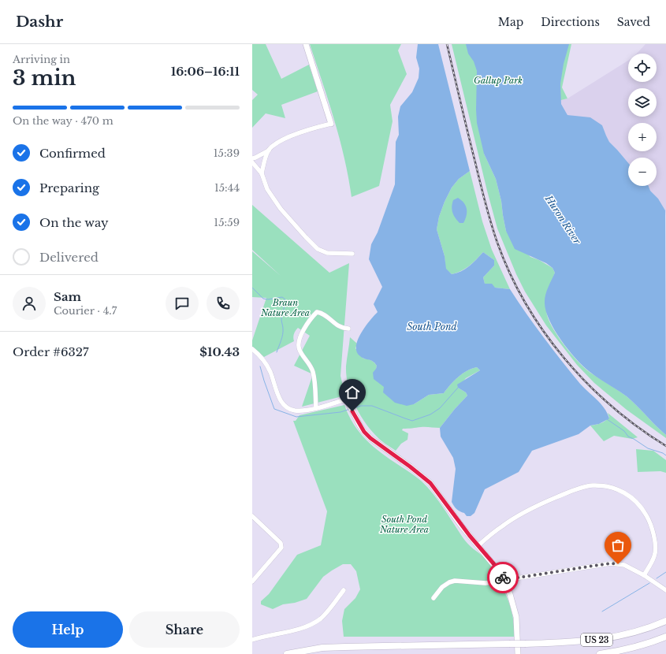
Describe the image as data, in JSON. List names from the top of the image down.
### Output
{
  "streets": {
    "highway": ["US 23"]
  },
  "water": ["Huron River", "South Pond"],
  "parks": ["Gallup Park", "Braun Nature Area", "South Pond Nature Area"],
  "page": {
    "header": "Dashr",
    "nav": ["Map", "Directions", "Saved"],
    "heading": ["3 min", "Arriving in", "16:06–16:11"],
    "panel": [
      "Sam",
      "Courier · 4.7",
      "Order #6327",
      "$10.43"
    ],
    "map_buttons": ["+", "−"],
    "bar": "On the way · 470 m",
    "list": [
      ["Confirmed", "15:39"],
      ["Preparing", "15:44"],
      ["On the way", "15:59"],
      "Delivered"
    ],
    "buttons": ["Help", "Share"]
  }
}
